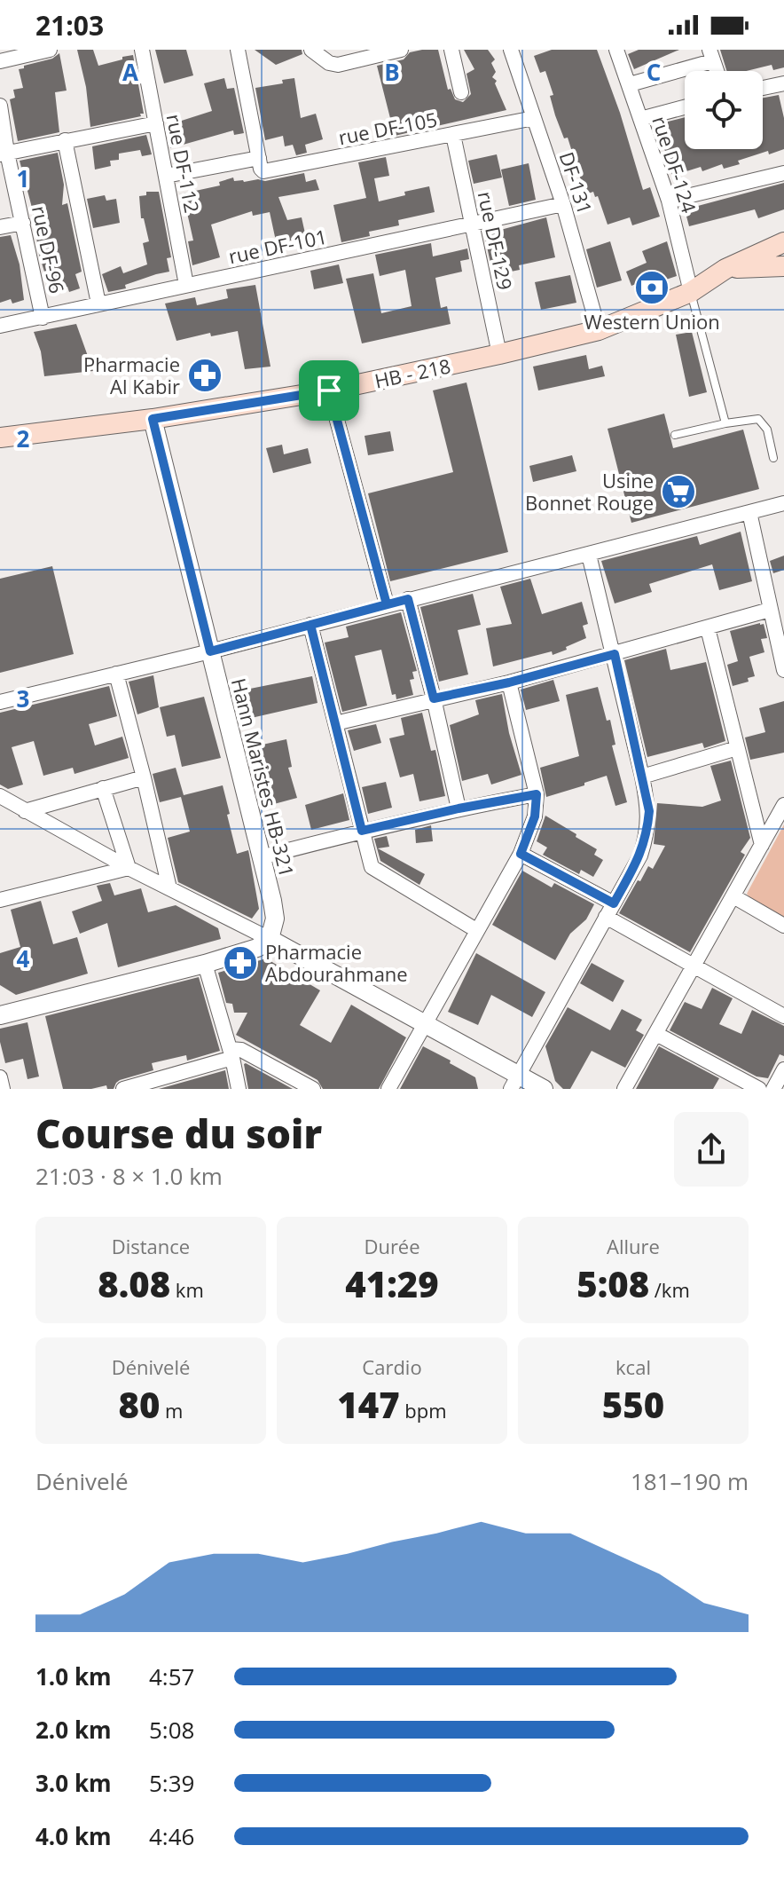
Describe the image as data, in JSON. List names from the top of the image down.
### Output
{
  "streets": {
    "main road": ["HB - 218"],
    "street": [
      "rue DF-105",
      "rue DF-112",
      "rue DF-124",
      "DF-131",
      "rue DF-129",
      "rue DF-101",
      "rue DF-96",
      "Hann Maristes HB-321"
    ]
  },
  "crossings": [
    ["rue DF-105", "DF-131"],
    ["rue DF-105", "rue DF-129"],
    ["rue DF-112", "rue DF-101"],
    ["rue DF-124", "HB - 218"],
    ["DF-131", "rue DF-101"],
    ["DF-131", "HB - 218"],
    ["rue DF-129", "rue DF-101"],
    ["rue DF-129", "HB - 218"],
    ["rue DF-101", "rue DF-96"],
    ["HB - 218", "Hann Maristes HB-321"]
  ],
  "places": {
    "bank": ["Western Union"],
    "pharmacy": ["Pharmacie Al Kabir", "Pharmacie Abdourahmane"],
    "supermarket": ["Usine Bonnet Rouge"]
  },
  "page": {
    "status": "21:03",
    "heading": ["Course du soir", "21:03 · 8 × 1.0 km"],
    "stats": [
      ["Distance", "8.08 km"],
      ["Durée", "41:29"],
      ["Allure", "5:08 /km"],
      ["Dénivelé", "80 m"],
      ["Cardio", "147 bpm"],
      ["kcal", "550"]
    ],
    "chart": ["Dénivelé", "181–190 m"],
    "list": [
      {
        "name": "1.0 km",
        "note": "4:57"
      },
      {
        "name": "2.0 km",
        "note": "5:08"
      },
      {
        "name": "3.0 km",
        "note": "5:39"
      },
      {
        "name": "4.0 km",
        "note": "4:46"
      }
    ]
  },
  "grid": {
    "columns": ["A", "B", "C"],
    "rows": [
      "1",
      "2",
      "3",
      "4"
    ]
  }
}
